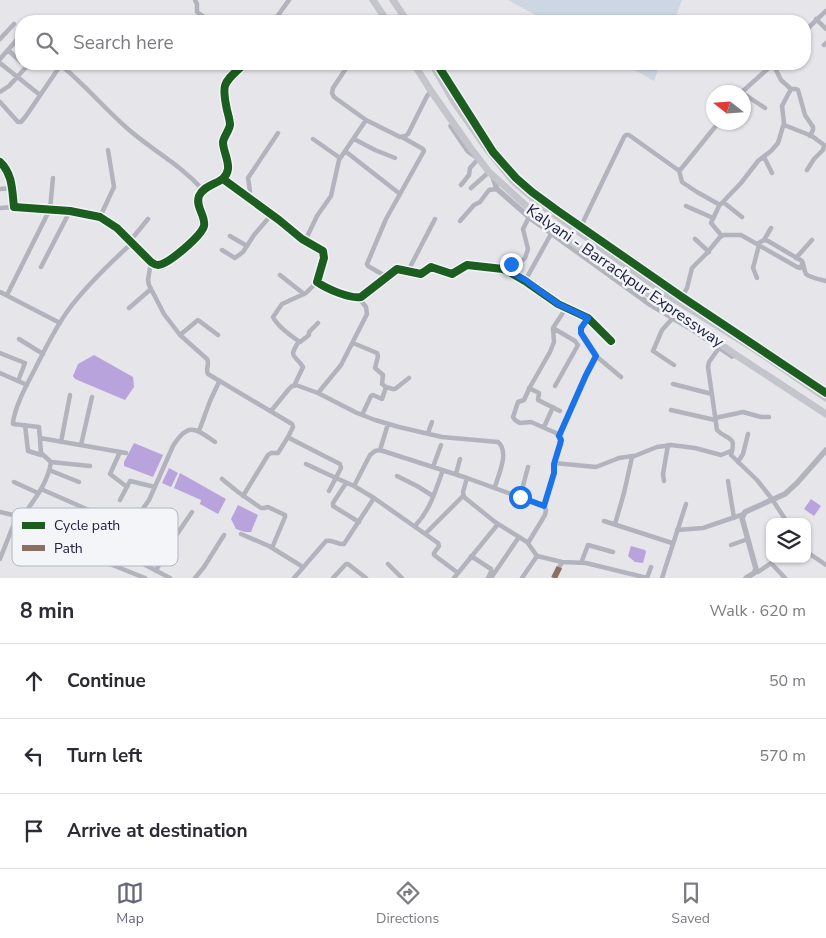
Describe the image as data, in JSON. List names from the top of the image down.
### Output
{
  "streets": {
    "highway": ["Kalyani - Barrackpur Expressway"]
  },
  "legend": ["Cycle path", "Path"],
  "north": "left",
  "page": {
    "search": "Search here",
    "heading": ["8 min", "Walk · 620 m"],
    "list": [
      ["Continue", "50 m"],
      ["Turn left", "570 m"],
      "Arrive at destination"
    ],
    "nav": ["Map", "Directions", "Saved"]
  }
}
